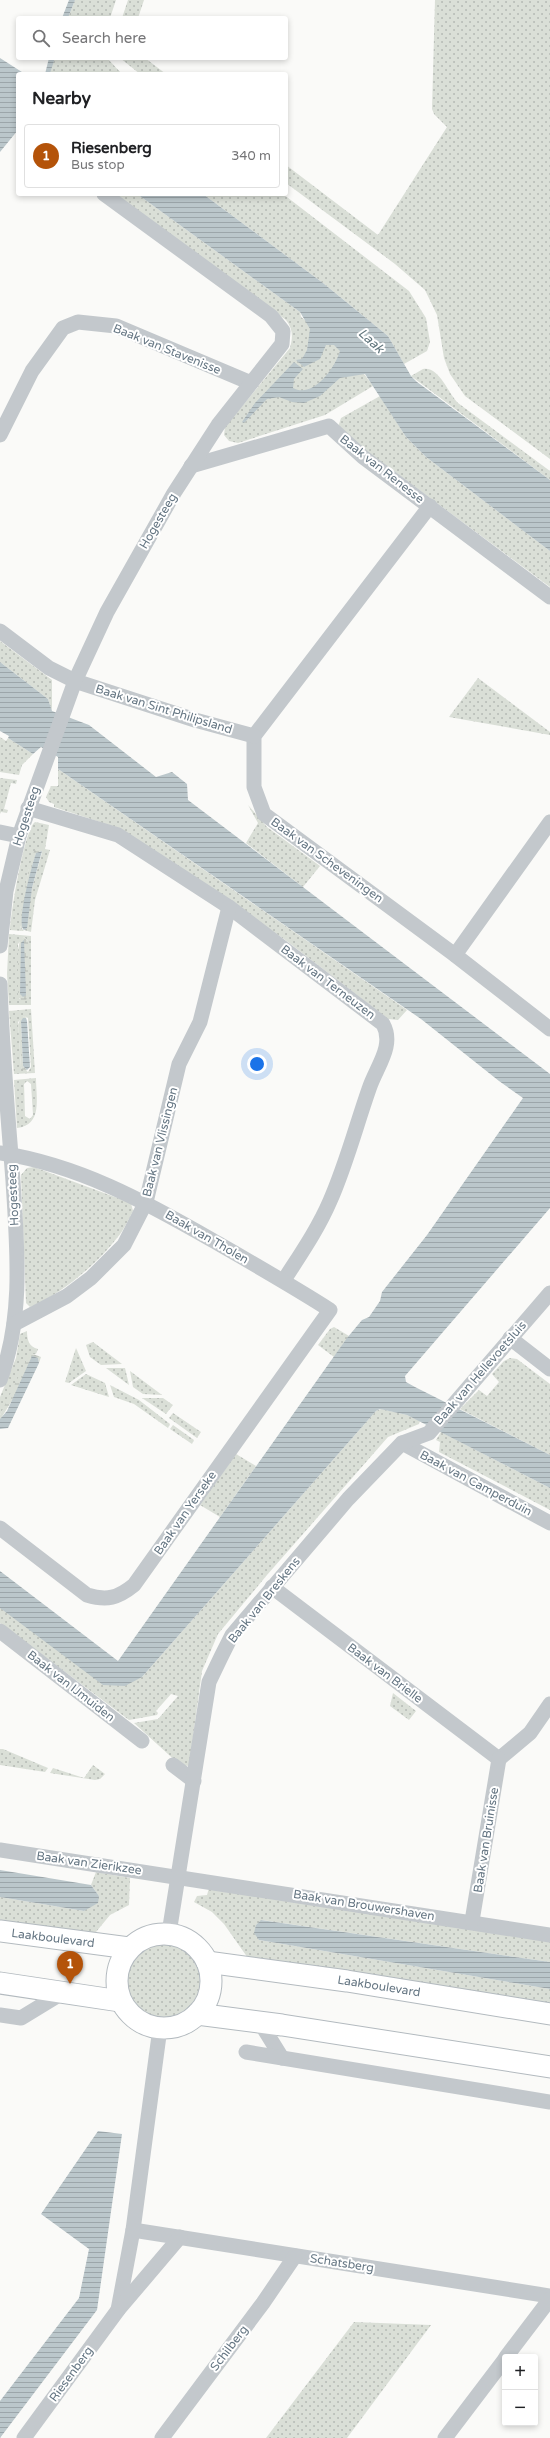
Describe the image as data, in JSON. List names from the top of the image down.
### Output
{
  "streets": {
    "main road": ["Laakboulevard"],
    "street": [
      "Baak van Stavenisse",
      "Baak van Renesse",
      "Hogesteeg",
      "Baak van Sint Philipsland",
      "Baak van Scheveningen",
      "Baak van Terneuzen",
      "Baak van Vlissingen",
      "Baak van Tholen",
      "Baak van Hellevoetsluis",
      "Baak van Camperduin",
      "Baak van Yerseke",
      "Baak van Breskens",
      "Baak van Brielle",
      "Baak van IJmuiden",
      "Baak van Bruinisse",
      "Baak van Zierikzee",
      "Baak van Brouwershaven",
      "Schatsberg",
      "Schilberg",
      "Riesenberg"
    ]
  },
  "crossings": [
    ["Baak van Stavenisse", "Hogesteeg"],
    ["Baak van Renesse", "Hogesteeg"],
    ["Hogesteeg", "Baak van Sint Philipsland"],
    ["Hogesteeg", "Baak van Terneuzen"],
    ["Hogesteeg", "Baak van Vlissingen"],
    ["Hogesteeg", "Baak van Tholen"],
    ["Baak van Sint Philipsland", "Baak van Scheveningen"],
    ["Baak van Terneuzen", "Baak van Vlissingen"],
    ["Baak van Terneuzen", "Baak van Tholen"],
    ["Baak van Vlissingen", "Baak van Tholen"],
    ["Baak van Tholen", "Baak van Yerseke"],
    ["Baak van Hellevoetsluis", "Baak van Camperduin"],
    ["Baak van Hellevoetsluis", "Baak van Breskens"],
    ["Baak van Camperduin", "Baak van Breskens"],
    ["Baak van Breskens", "Baak van Brielle"],
    ["Baak van Breskens", "Baak van Zierikzee"],
    ["Baak van Breskens", "Baak van Brouwershaven"],
    ["Baak van Breskens", "Laakboulevard"],
    ["Baak van Breskens", "Riesenberg"],
    ["Baak van Brielle", "Baak van Bruinisse"],
    ["Baak van Bruinisse", "Baak van Brouwershaven"],
    ["Baak van Zierikzee", "Baak van Brouwershaven"],
    ["Laakboulevard", "Riesenberg"],
    ["Schatsberg", "Schilberg"],
    ["Schatsberg", "Riesenberg"]
  ],
  "water": ["Laak"],
  "page": {
    "search": "Search here",
    "heading": "Nearby",
    "list": [
      {
        "mark": "1",
        "name": "Riesenberg",
        "note": "Bus stop",
        "value": "340 m"
      }
    ],
    "pins": "1",
    "map_buttons": ["+", "−"]
  }
}
